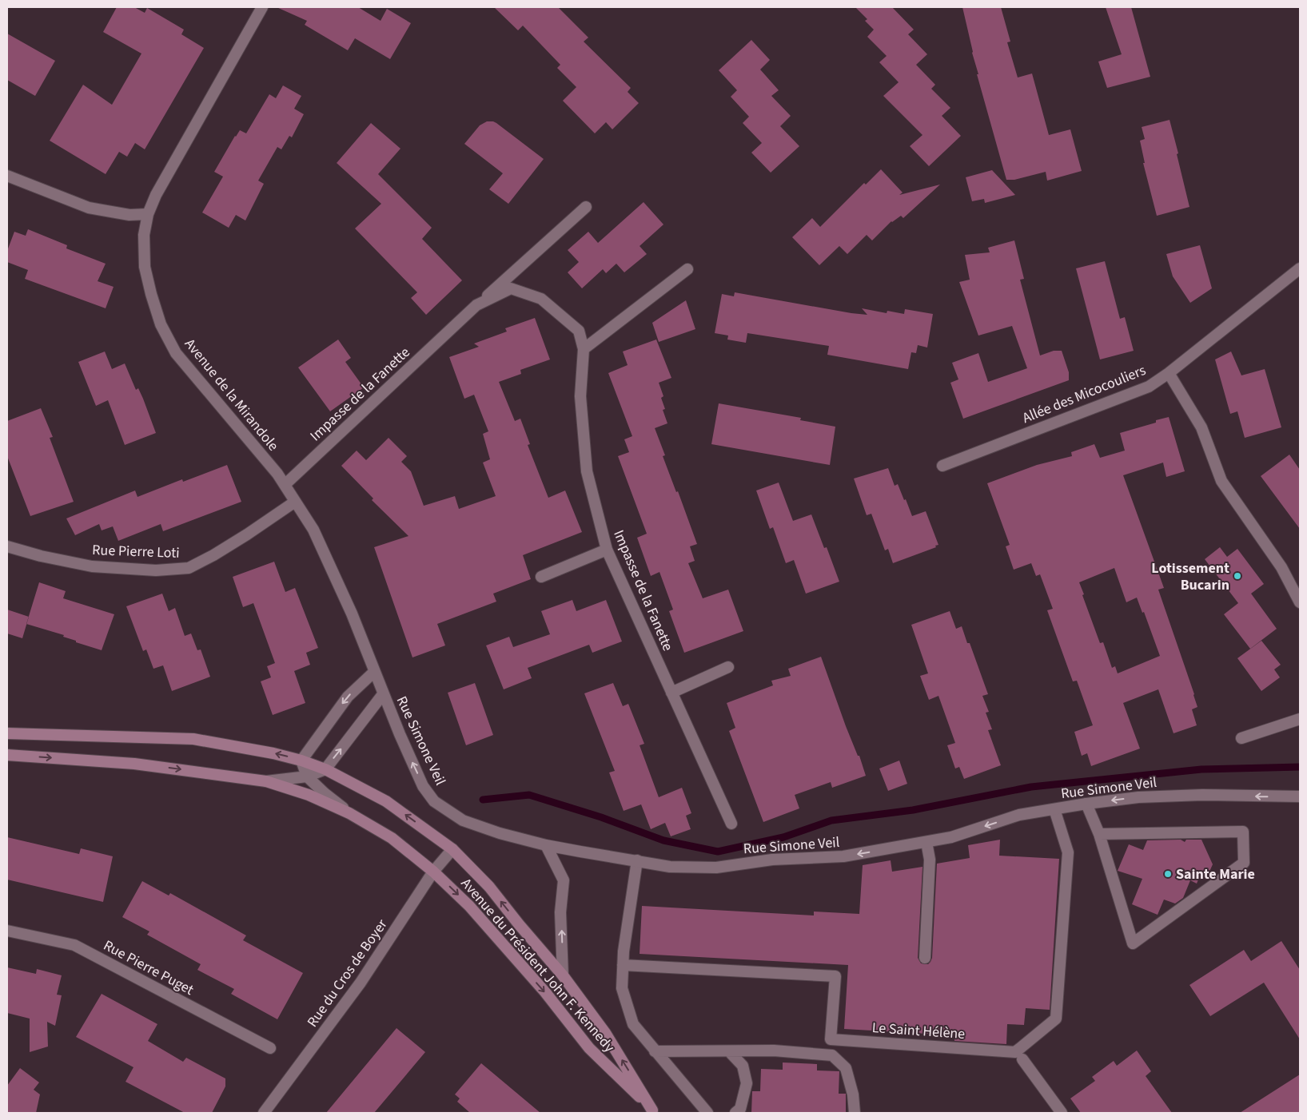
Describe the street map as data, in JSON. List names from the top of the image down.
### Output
{
  "streets": {
    "main road": ["Avenue du Président John F. Kennedy"],
    "street": [
      "Impasse de la Fanette",
      "Allée des Micocouliers",
      "Avenue de la Mirandole",
      "Rue Pierre Loti",
      "Rue Simone Veil",
      "Rue Pierre Puget",
      "Rue du Cros de Boyer",
      "Le Saint Hélène"
    ]
  },
  "crossings": [
    ["Impasse de la Fanette", "Avenue de la Mirandole"],
    ["Avenue de la Mirandole", "Rue Pierre Loti"],
    ["Avenue de la Mirandole", "Rue Simone Veil"],
    ["Rue Simone Veil", "Le Saint Hélène"],
    ["Avenue du Président John F. Kennedy", "Rue du Cros de Boyer"]
  ],
  "one_way": ["Rue Simone Veil"],
  "places": ["Lotissement Bucarin", "Sainte Marie"]
}
